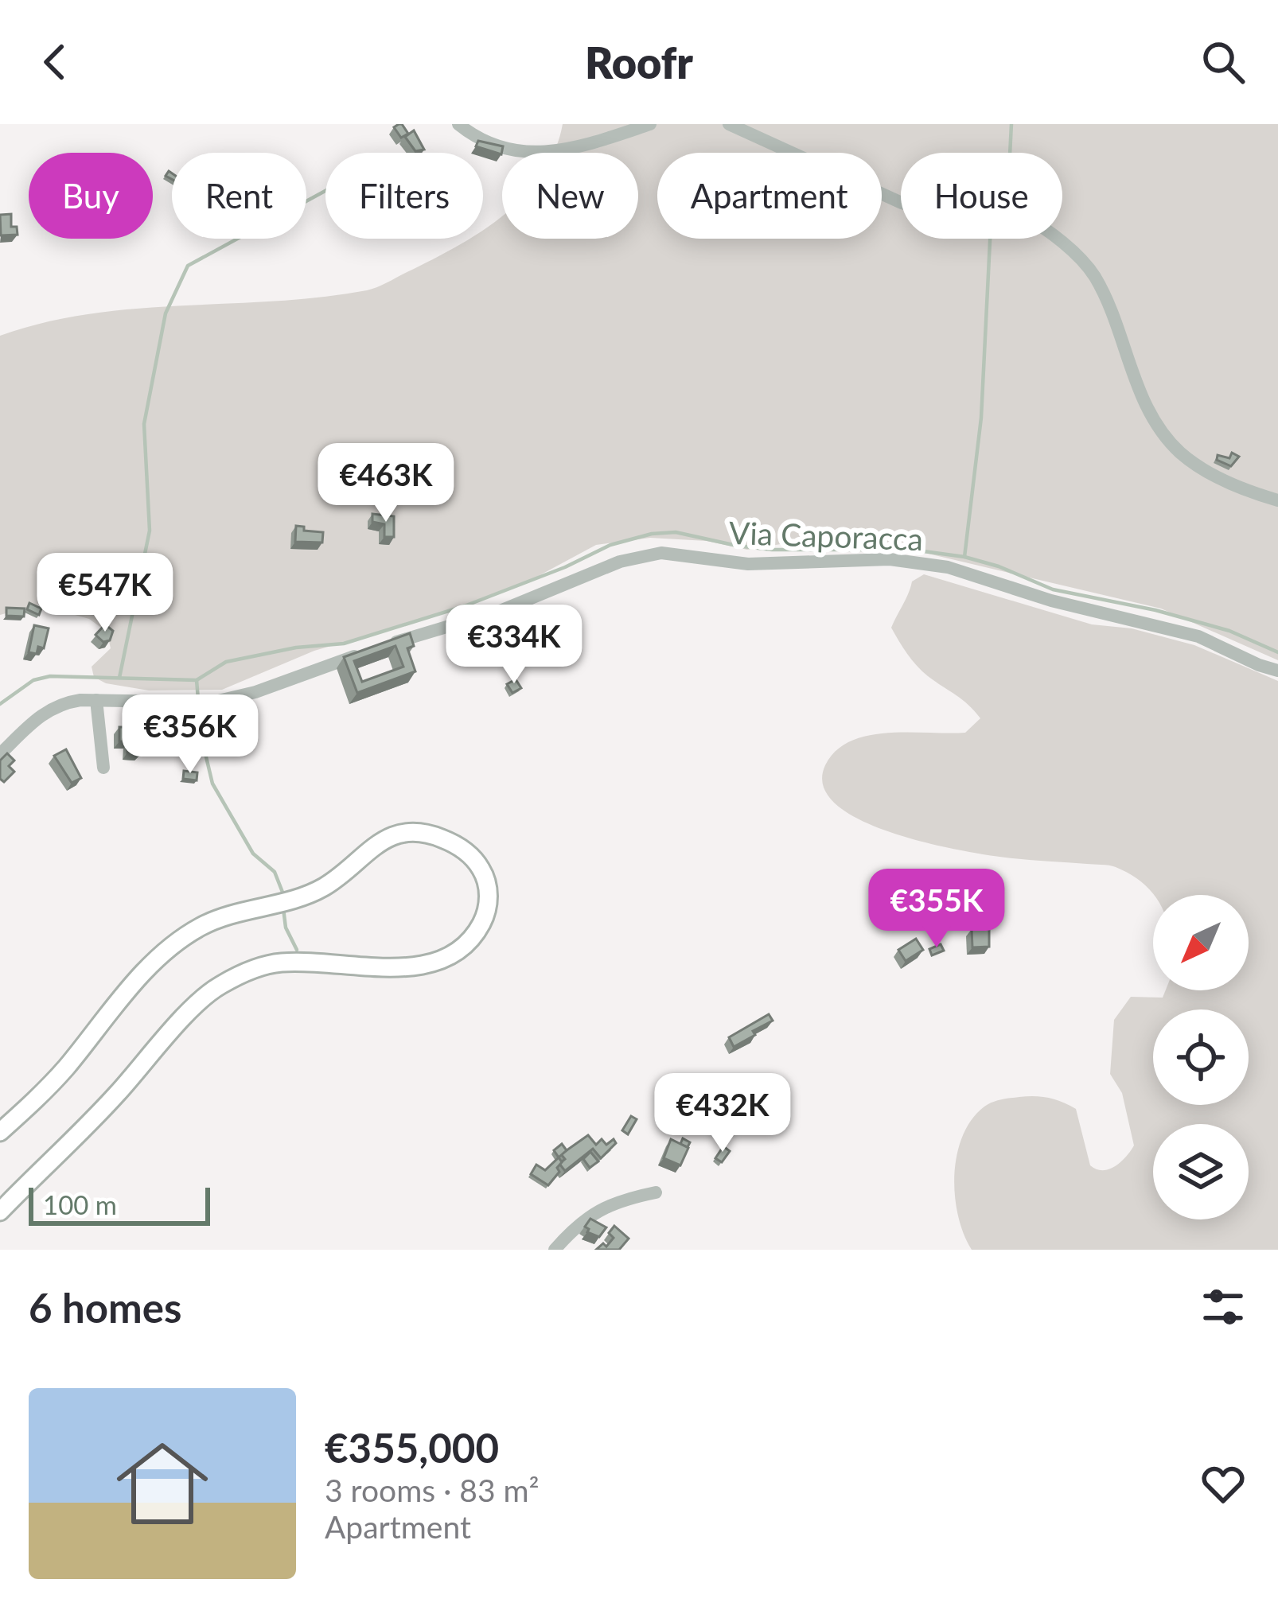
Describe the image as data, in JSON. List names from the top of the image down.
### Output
{
  "streets": {
    "street": ["Via Caporacca"]
  },
  "scale_bar": "100 m",
  "north": "bottom left",
  "page": {
    "header": "Roofr",
    "chip": [
      "Buy",
      "Rent",
      "Filters",
      "New",
      "Apartment",
      "House"
    ],
    "price": [
      "€463K",
      "€547K",
      "€334K",
      "€356K",
      "€355K",
      "€432K"
    ],
    "scale": "100 m",
    "heading": "6 homes",
    "list": [
      {
        "name": "€355,000",
        "note": "3 rooms · 83 m² · Apartment"
      }
    ]
  }
}
